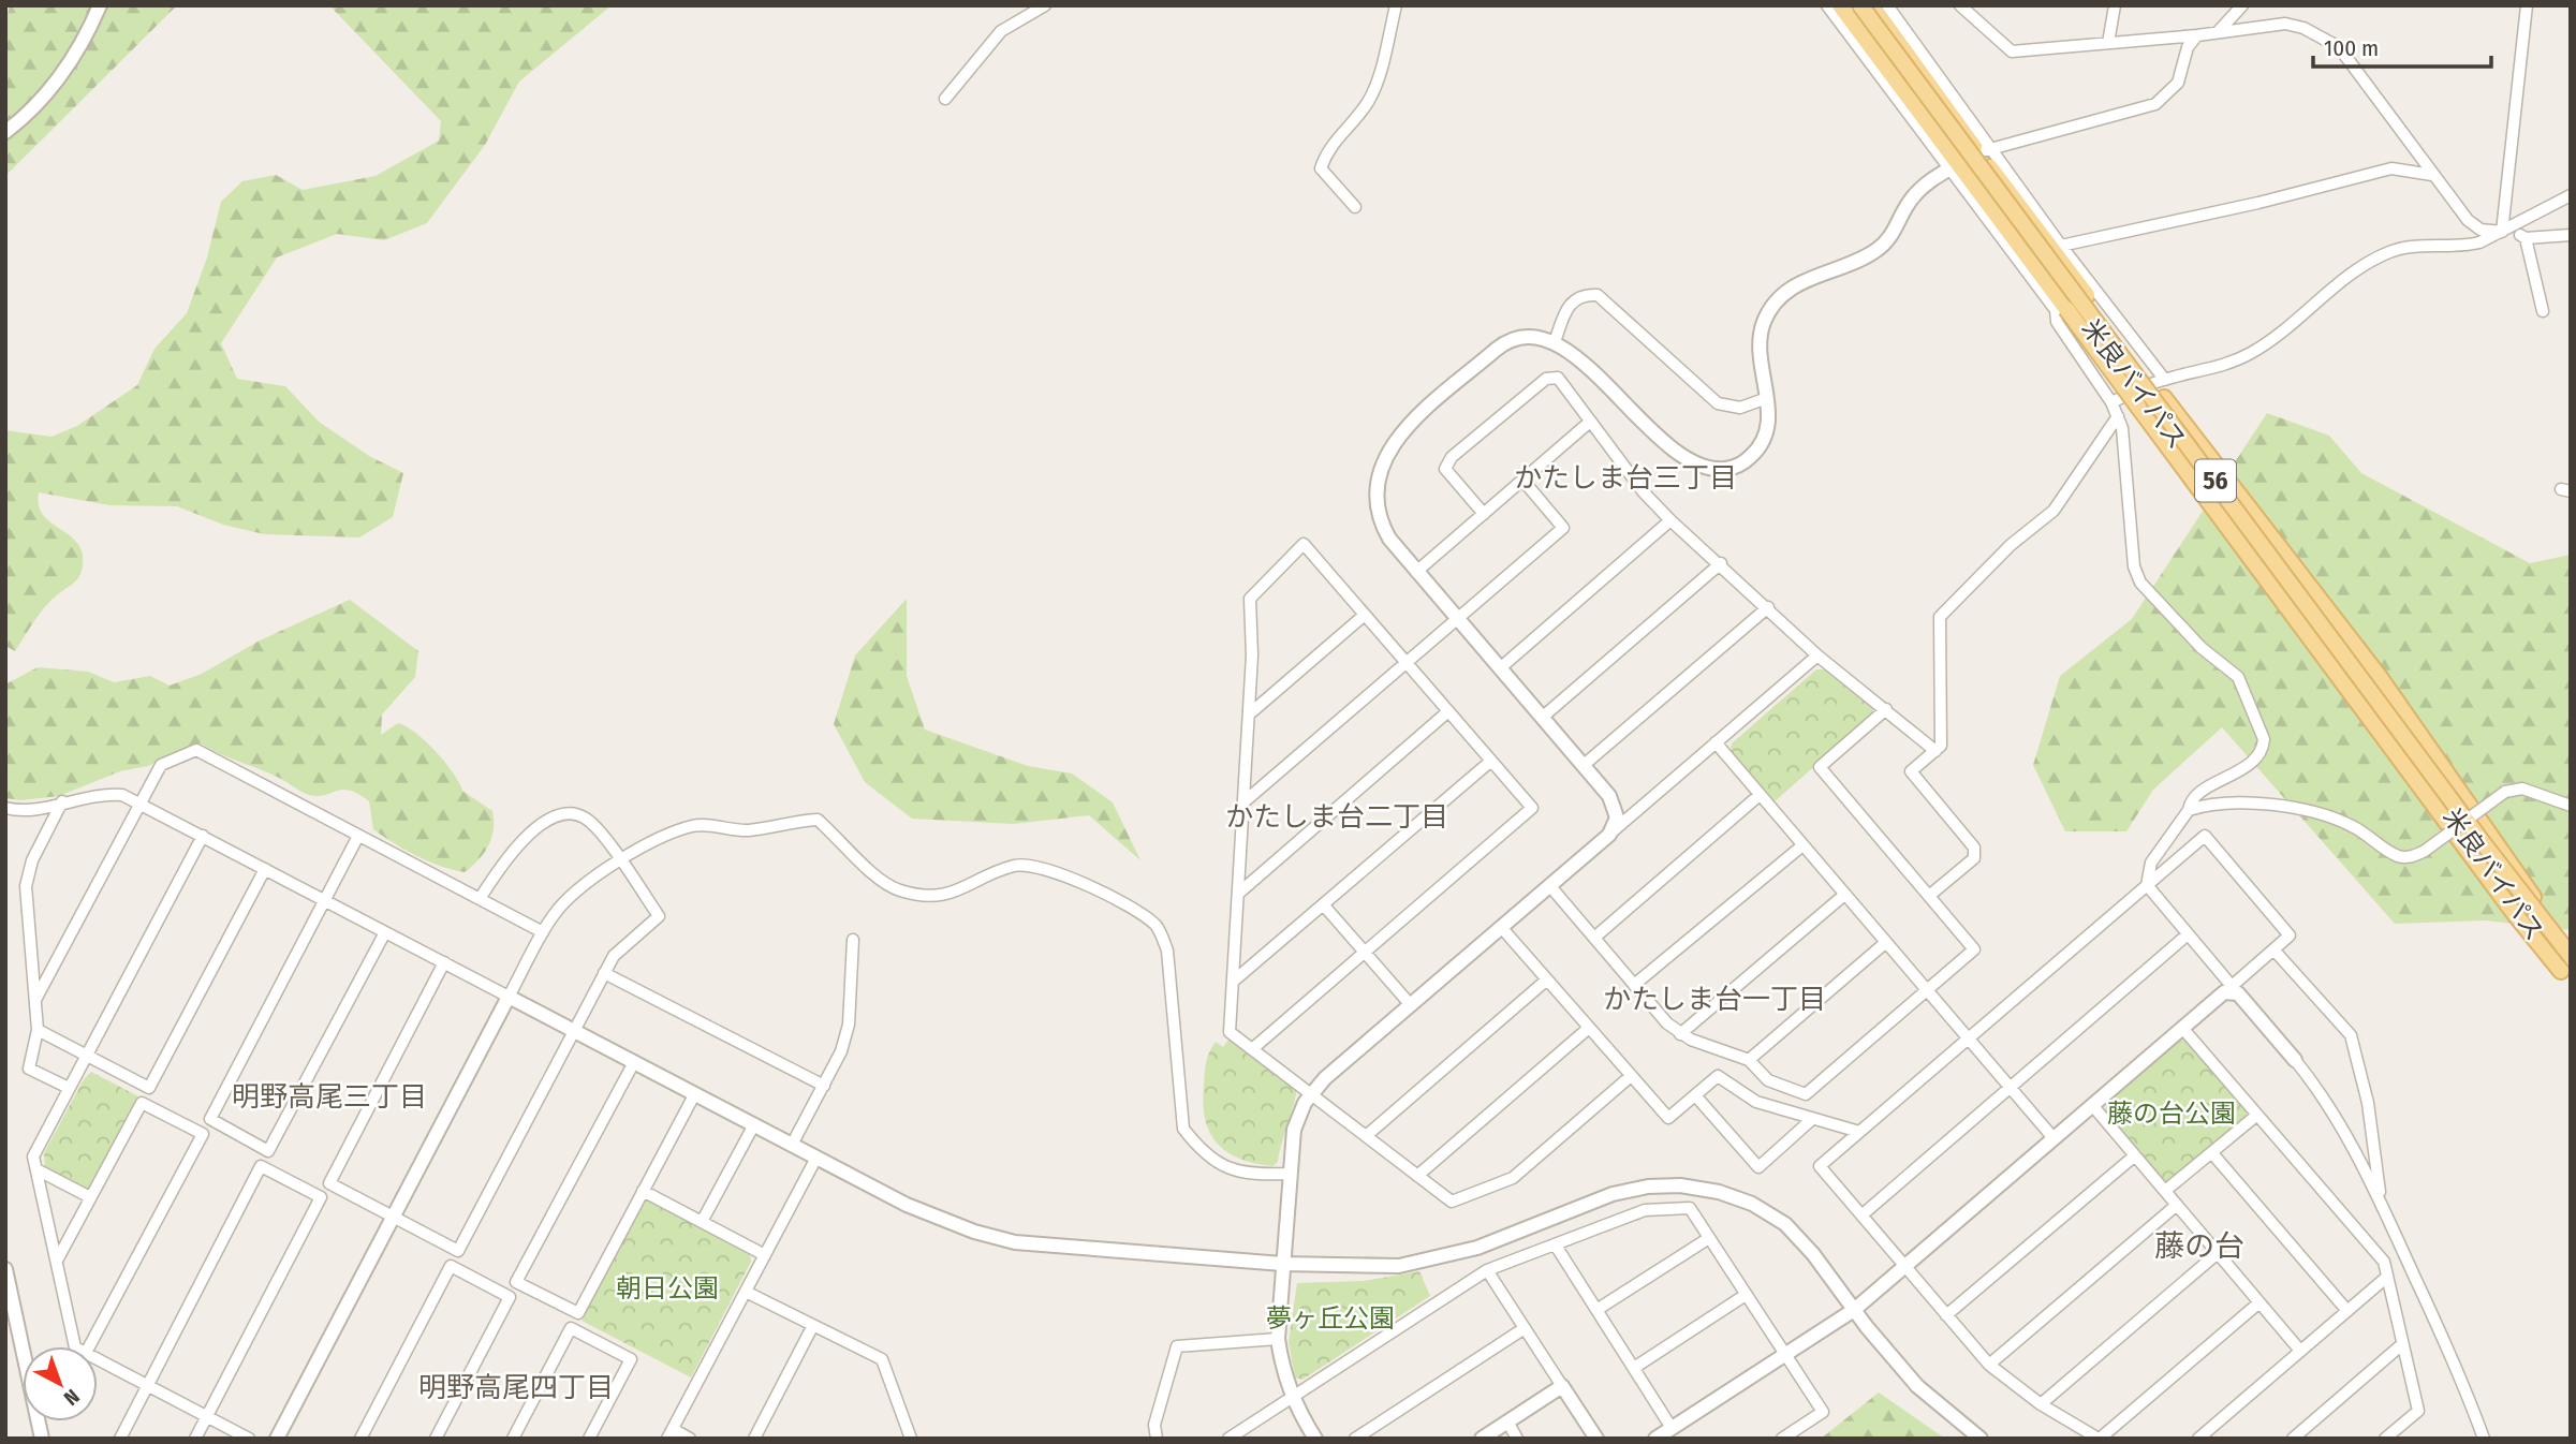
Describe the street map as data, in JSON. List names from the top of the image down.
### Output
{
  "streets": {
    "main road": ["米良バイパス", "56"]
  },
  "districts": [
    "かたしま台三丁目",
    "かたしま台二丁目",
    "かたしま台一丁目",
    "明野高尾三丁目",
    "藤の台",
    "明野高尾四丁目"
  ],
  "parks": ["藤の台公園", "朝日公園", "夢ヶ丘公園"],
  "scale_bar": "100 m",
  "north": "bottom right"
}
